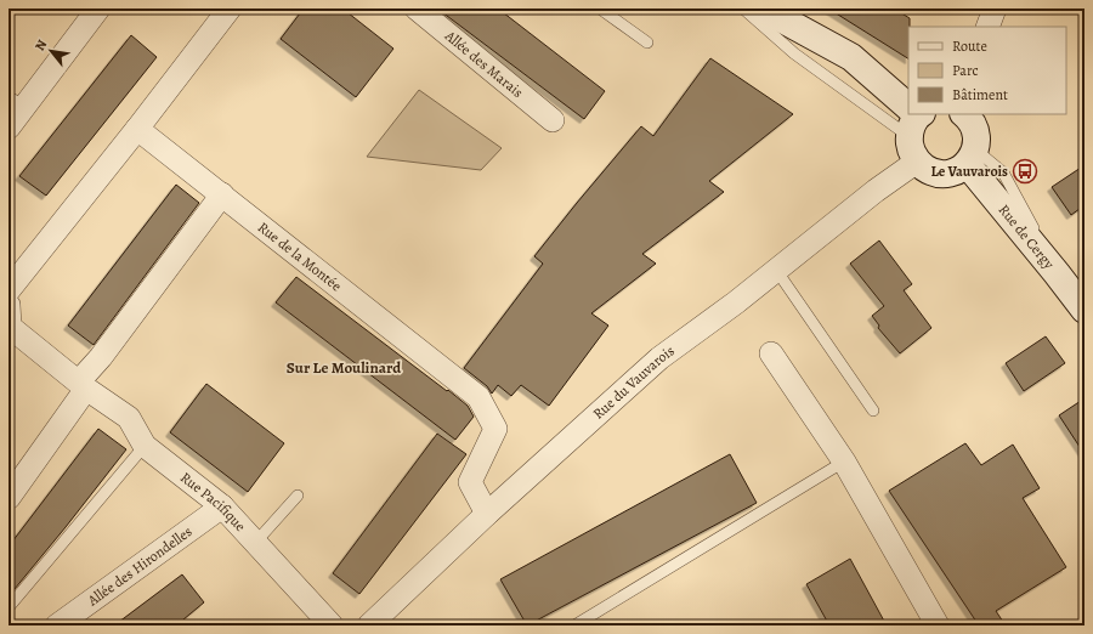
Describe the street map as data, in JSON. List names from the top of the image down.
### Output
{
  "streets": {
    "street": [
      "Allée des Marais",
      "Rue de Cergy",
      "Rue de la Montée",
      "Rue du Vauvarois",
      "Rue Pacifique",
      "Allée des Hirondelles"
    ]
  },
  "crossings": [
    ["Rue de la Montée", "Rue du Vauvarois"],
    ["Rue Pacifique", "Allée des Hirondelles"]
  ],
  "districts": ["Sur Le Moulinard"],
  "places": {
    "bus stop": ["Le Vauvarois"]
  },
  "legend": ["Route", "Parc", "Bâtiment"],
  "north": "top left"
}
